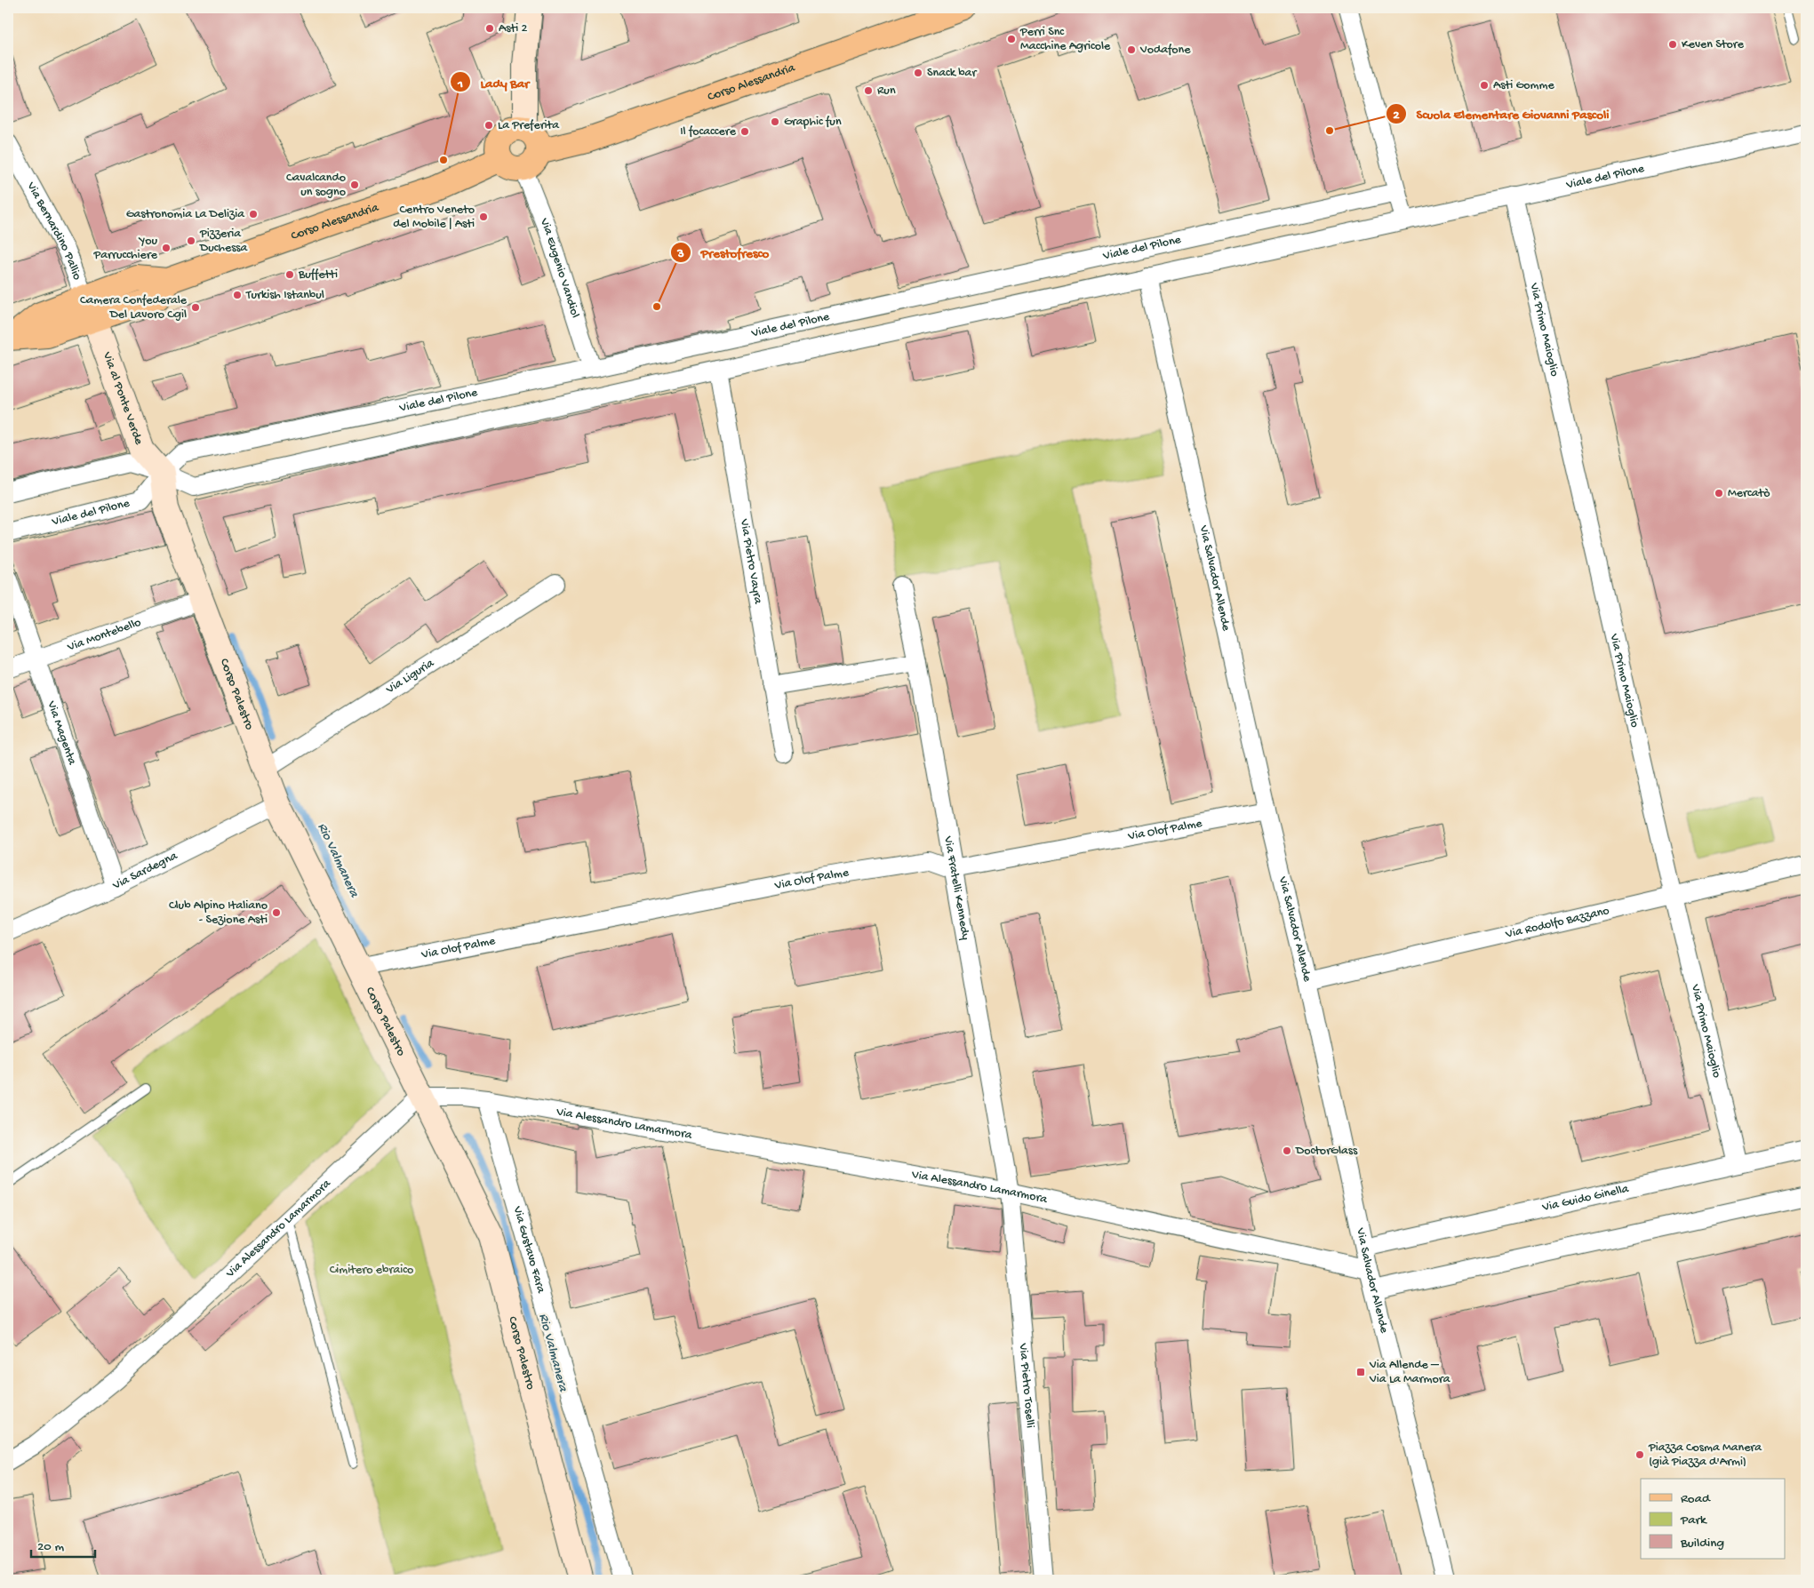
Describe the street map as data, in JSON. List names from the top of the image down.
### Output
{
  "streets": {
    "main road": ["Corso Alessandria"],
    "street": [
      "Viale del Pilone",
      "Via Bernardino Pallio",
      "Via Eugenio Vandiol",
      "Via Primo Maioglio",
      "Via al Ponte Verde",
      "Via Pietro Vayra",
      "Via Salvador Allende",
      "Via Montebello",
      "Via Liguria",
      "Corso Palestro",
      "Via Magenta",
      "Via Olof Palme",
      "Via Sardegna",
      "Via Fratelli Kennedy",
      "Via Rodolfo Bazzano",
      "Via Alessandro Lamarmora",
      "Via Guido Ginella",
      "Via Gustavo Fara",
      "Via Pietro Toselli"
    ]
  },
  "crossings": [
    ["Corso Alessandria", "Via Bernardino Pallio"],
    ["Corso Alessandria", "Via Eugenio Vandiol"],
    ["Corso Alessandria", "Via al Ponte Verde"],
    ["Viale del Pilone", "Via Eugenio Vandiol"],
    ["Viale del Pilone", "Via Primo Maioglio"],
    ["Viale del Pilone", "Via al Ponte Verde"],
    ["Viale del Pilone", "Via Pietro Vayra"],
    ["Viale del Pilone", "Via Salvador Allende"],
    ["Viale del Pilone", "Corso Palestro"],
    ["Via Primo Maioglio", "Via Rodolfo Bazzano"],
    ["Via Primo Maioglio", "Via Guido Ginella"],
    ["Via al Ponte Verde", "Corso Palestro"],
    ["Via Salvador Allende", "Via Olof Palme"],
    ["Via Salvador Allende", "Via Rodolfo Bazzano"],
    ["Via Salvador Allende", "Via Alessandro Lamarmora"],
    ["Via Salvador Allende", "Via Guido Ginella"],
    ["Via Montebello", "Corso Palestro"],
    ["Via Montebello", "Via Magenta"],
    ["Via Liguria", "Corso Palestro"],
    ["Corso Palestro", "Via Olof Palme"],
    ["Corso Palestro", "Via Sardegna"],
    ["Corso Palestro", "Via Alessandro Lamarmora"],
    ["Via Magenta", "Via Sardegna"],
    ["Via Olof Palme", "Via Fratelli Kennedy"],
    ["Via Fratelli Kennedy", "Via Alessandro Lamarmora"],
    ["Via Fratelli Kennedy", "Via Pietro Toselli"],
    ["Via Alessandro Lamarmora", "Via Gustavo Fara"],
    ["Via Alessandro Lamarmora", "Via Pietro Toselli"]
  ],
  "water": ["Rio Valmanera"],
  "parks": ["Cimitero ebraico"],
  "places": {
    "other": [
      "Asti 2",
      "Perri Snc Macchine Agricole",
      "Keven Store",
      "Vodafone",
      "Snack bar",
      "Asti Gomme",
      "Run",
      "Graphic fun",
      "La Preferita",
      "Scuola Elementare Giovanni Pascoli",
      "Il focaccere",
      "Lady Bar",
      "Cavalcando un sogno",
      "Gastronomia La Delizia",
      "Centro Veneto del Mobile | Asti",
      "Pizzeria Duchessa",
      "You Parrucchiere",
      "Buffetti",
      "Turkish Istanbul",
      "Prestofresco",
      "Camera Confederale Del Lavoro Cgil",
      "Mercatò",
      "Club Alpino Italiano - Sezione Asti",
      "DoctorGlass",
      "Piazza Cosma Manera (già Piazza d'Armi)"
    ],
    "transit": ["Via Allende – Via La Marmora"]
  },
  "legend": ["Road", "Park", "Building"],
  "scale_bar": "20 m"
}
